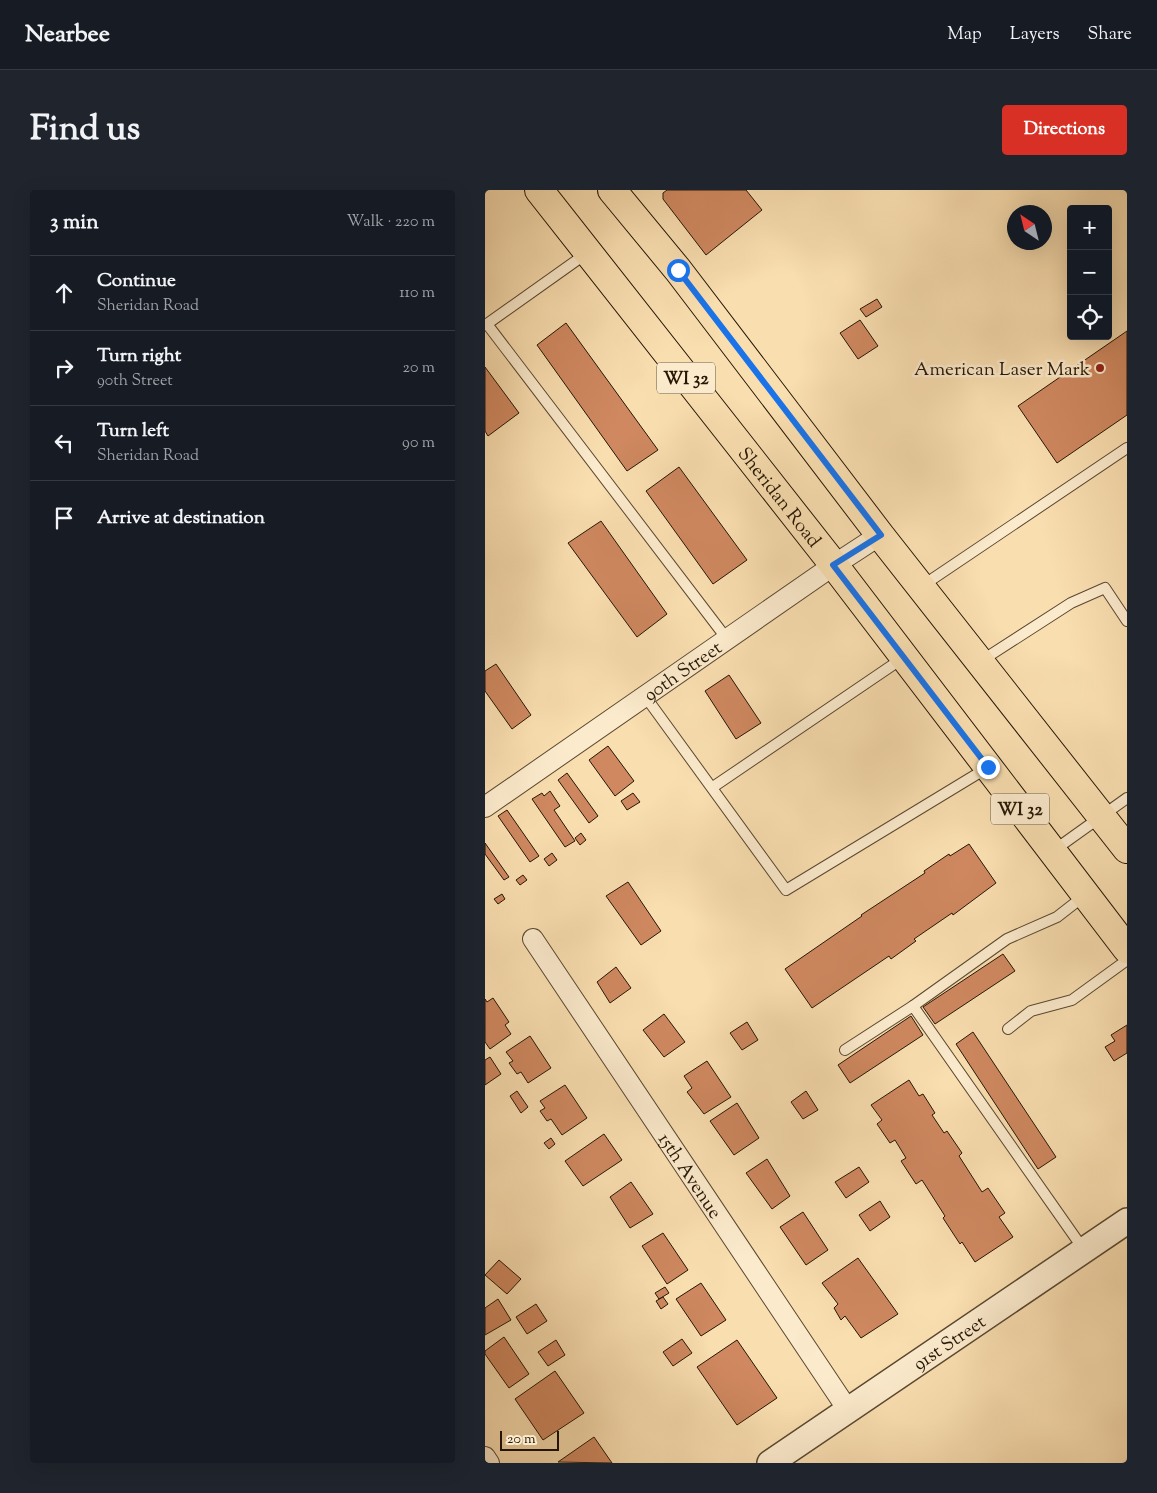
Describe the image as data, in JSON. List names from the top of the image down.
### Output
{
  "streets": {
    "main road": ["WI 32", "Sheridan Road"],
    "street": ["90th Street", "15th Avenue", "91st Street"]
  },
  "crossings": [
    ["WI 32", "90th Street"],
    ["Sheridan Road", "90th Street"],
    ["15th Avenue", "91st Street"]
  ],
  "places": ["American Laser Mark"],
  "scale_bar": "20 m",
  "north": "top left",
  "page": {
    "header": "Nearbee",
    "nav": ["Map", "Layers", "Share"],
    "title": "Find us",
    "buttons": "Directions",
    "heading": ["3 min", "Walk · 220 m"],
    "map_buttons": ["+", "−"],
    "list": [
      ["Continue", "Sheridan Road", "110 m"],
      ["Turn right", "90th Street", "20 m"],
      ["Turn left", "Sheridan Road", "90 m"],
      "Arrive at destination"
    ],
    "scale": "20 m"
  }
}
